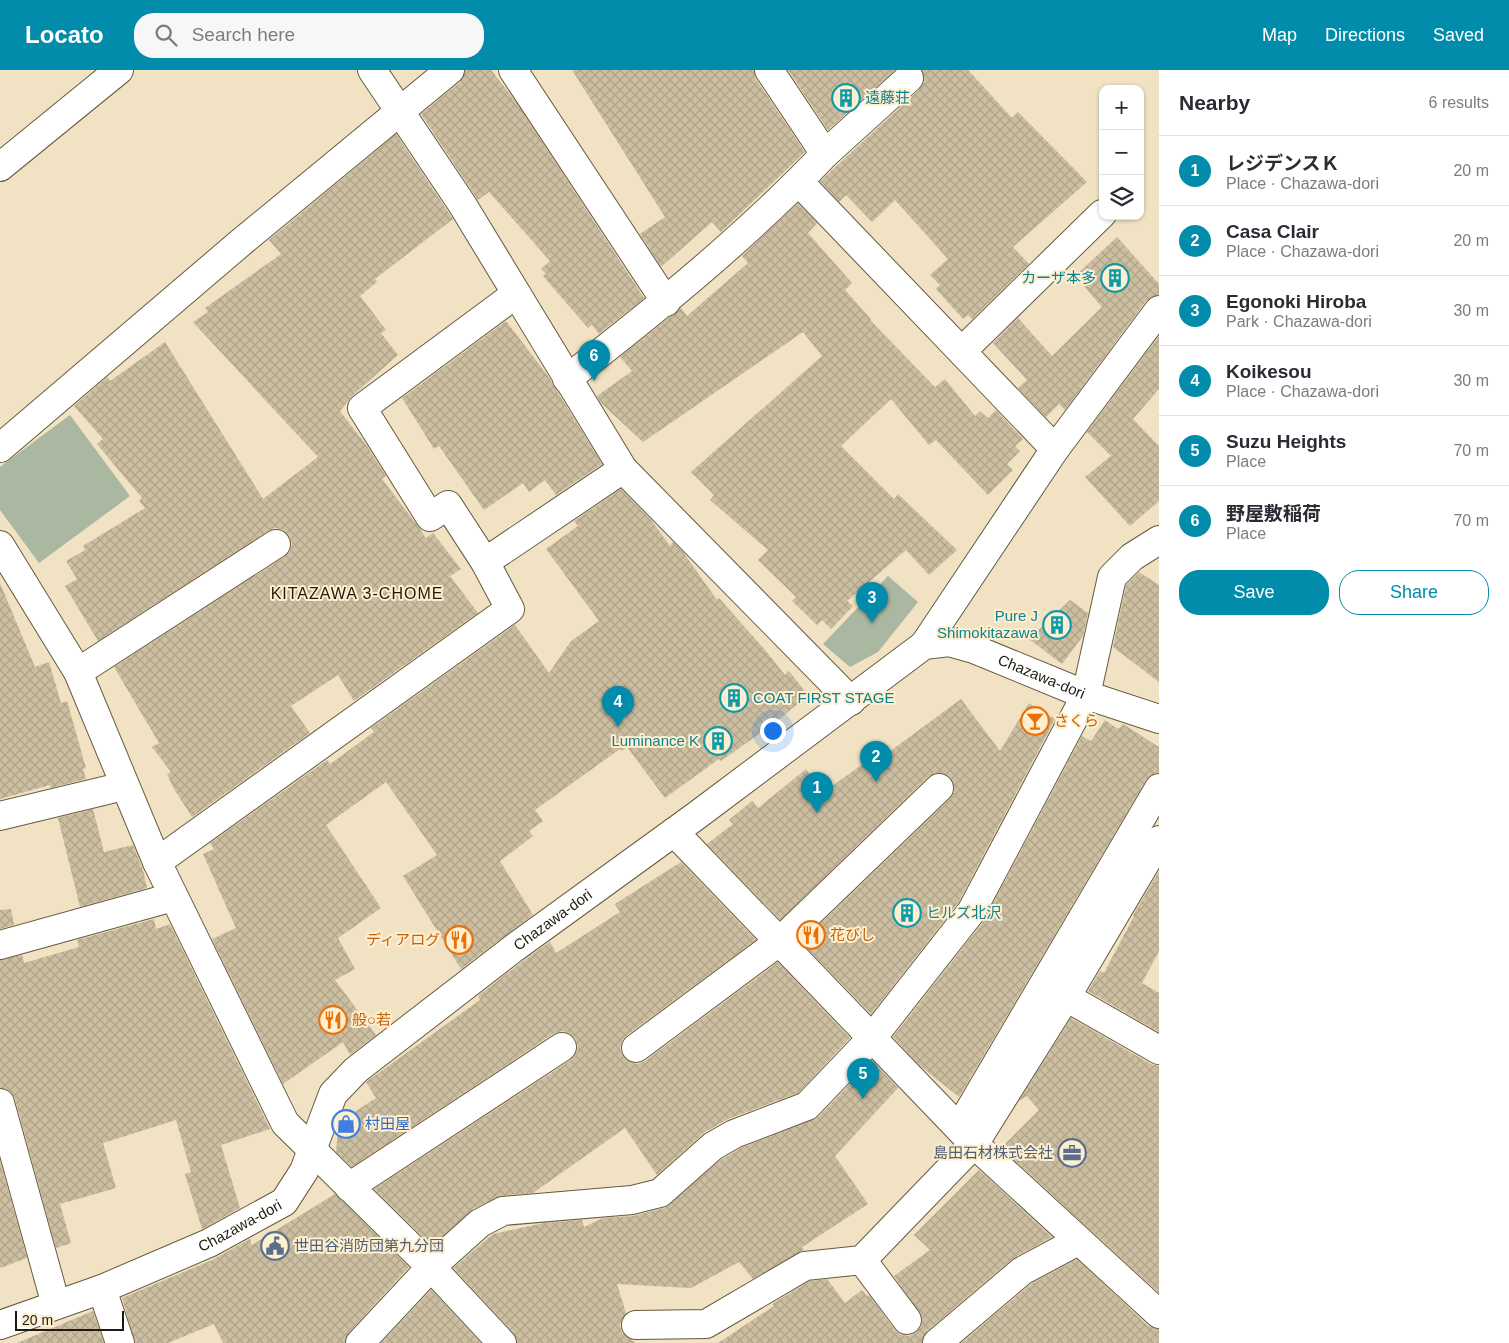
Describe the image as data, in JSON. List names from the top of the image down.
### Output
{
  "streets": {
    "street": ["Chazawa-dori"]
  },
  "districts": ["KITAZAWA 3-CHOME"],
  "places": {
    "building": [
      "遠藤荘",
      "カーザ本多",
      "Pure J Shimokitazawa",
      "COAT FIRST STAGE",
      "Luminance K",
      "ヒルズ北沢"
    ],
    "bar": ["さくら"],
    "restaurant": ["花びし", "ディアログ", "般○若"],
    "shop": ["村田屋"],
    "office": ["島田石材株式会社"],
    "public building": ["世田谷消防団第九分団"]
  },
  "scale_bar": "20 m",
  "page": {
    "header": "Locato",
    "search": "Search here",
    "nav": ["Map", "Directions", "Saved"],
    "heading": ["Nearby", "6 results"],
    "map_buttons": ["+", "−"],
    "list": [
      {
        "mark": "1",
        "name": "レジデンスＫ",
        "note": "Place · Chazawa-dori",
        "value": "20 m"
      },
      {
        "mark": "2",
        "name": "Casa Clair",
        "note": "Place · Chazawa-dori",
        "value": "20 m"
      },
      {
        "mark": "3",
        "name": "Egonoki Hiroba",
        "note": "Park · Chazawa-dori",
        "value": "30 m"
      },
      {
        "mark": "4",
        "name": "Koikesou",
        "note": "Place · Chazawa-dori",
        "value": "30 m"
      },
      {
        "mark": "5",
        "name": "Suzu Heights",
        "note": "Place",
        "value": "70 m"
      },
      {
        "mark": "6",
        "name": "野屋敷稲荷",
        "note": "Place",
        "value": "70 m"
      }
    ],
    "pins": [
      "6",
      "3",
      "4",
      "2",
      "1",
      "5"
    ],
    "buttons": ["Save", "Share"],
    "scale": "20 m"
  }
}
